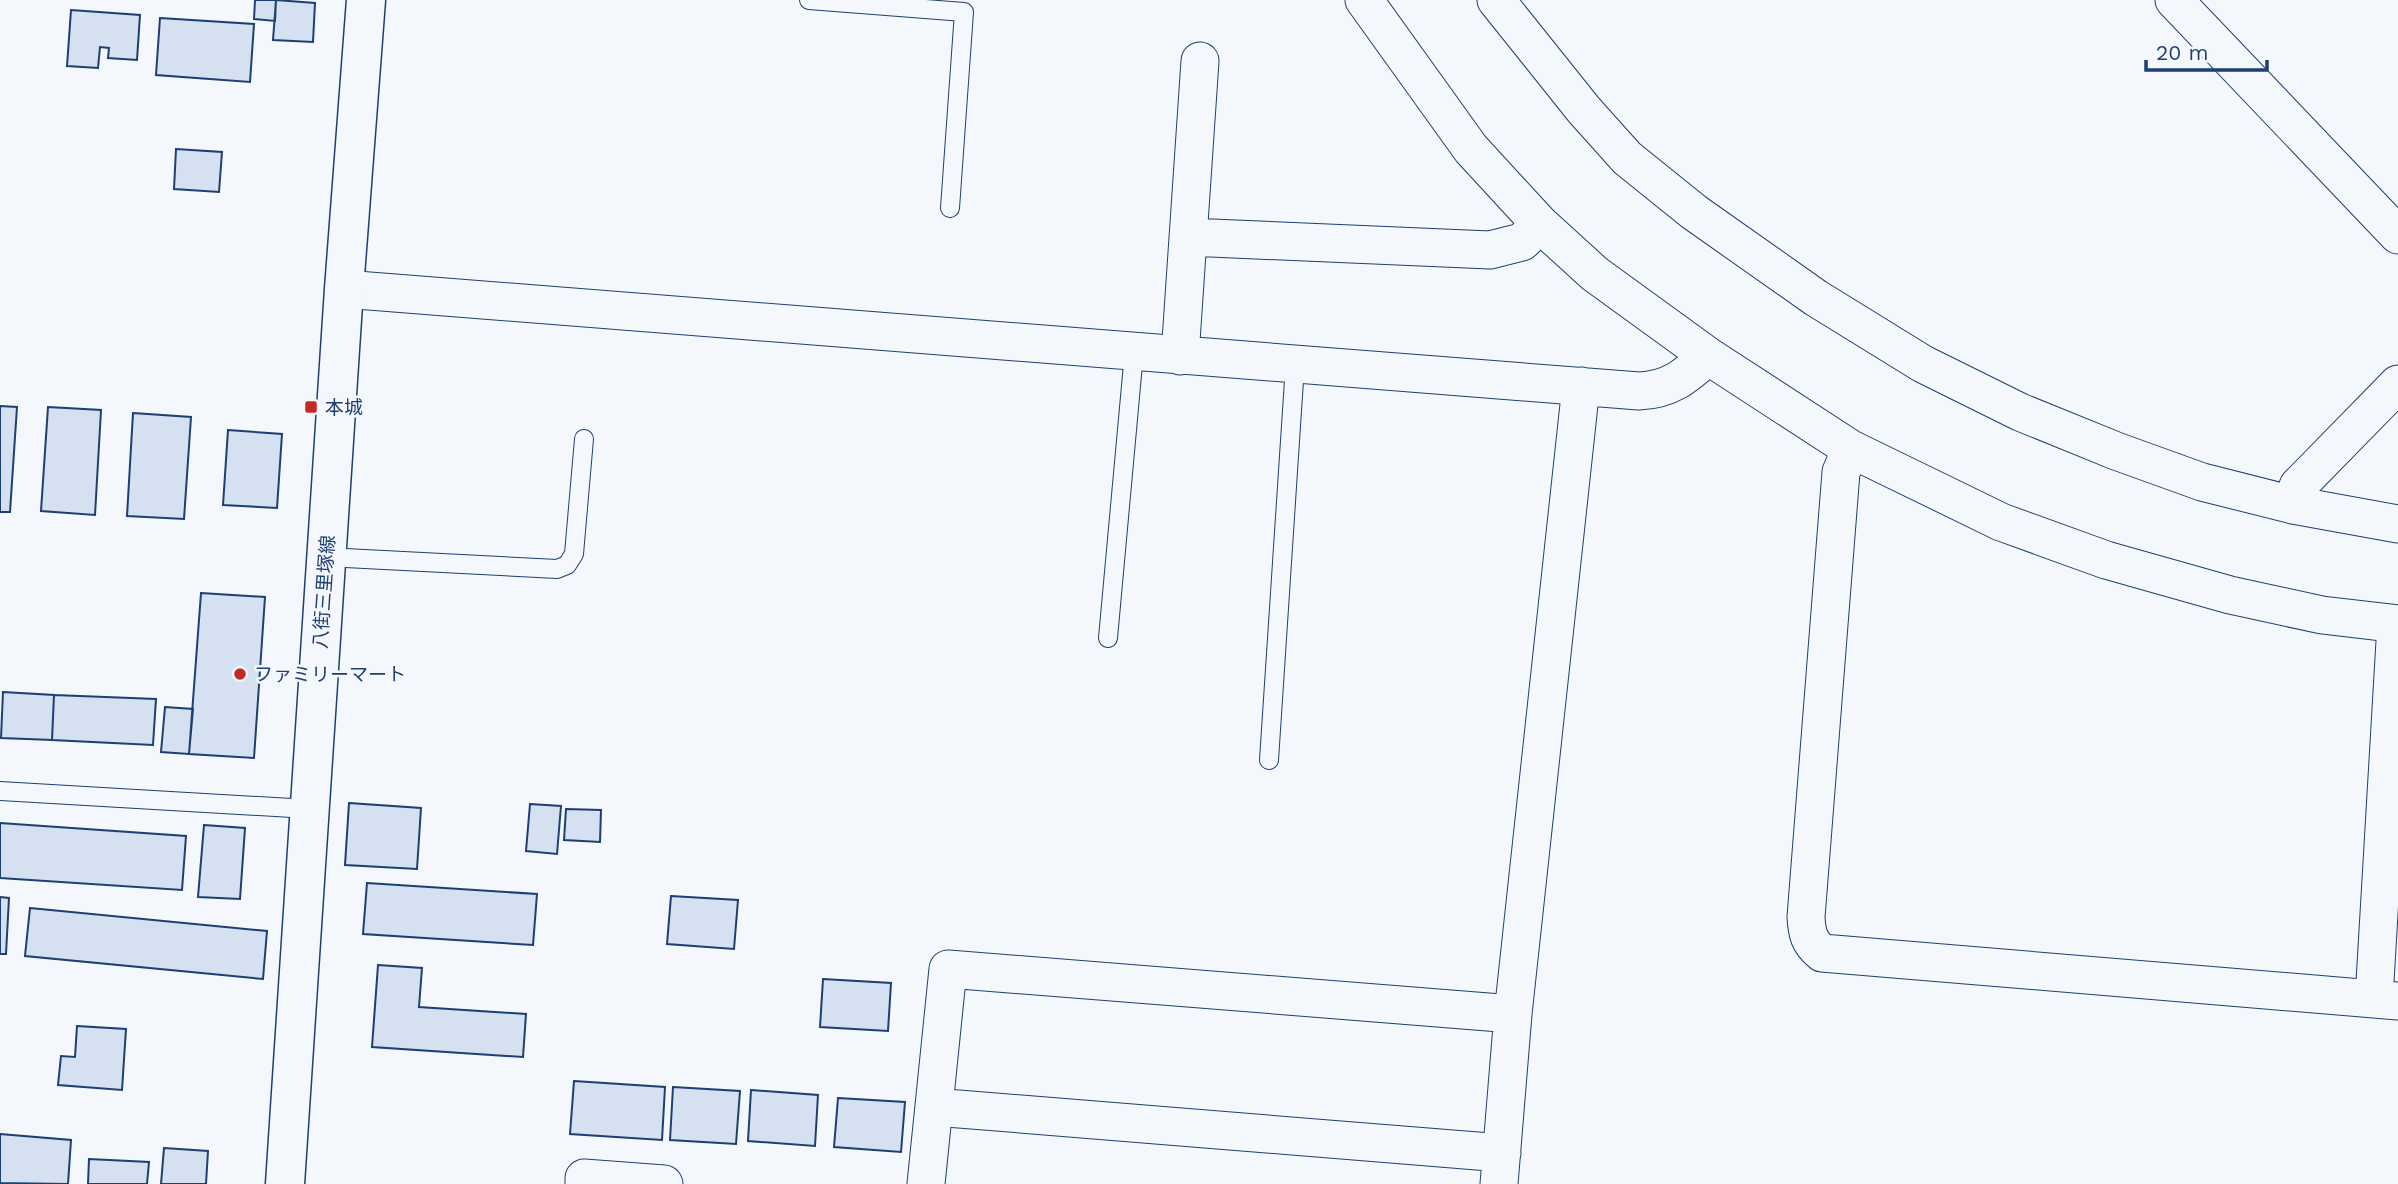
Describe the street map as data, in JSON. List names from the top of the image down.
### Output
{
  "streets": {
    "main road": ["八街三里塚線"]
  },
  "places": {
    "transit": ["本城"],
    "other": ["ファミリーマート"]
  },
  "scale_bar": "20 m"
}
